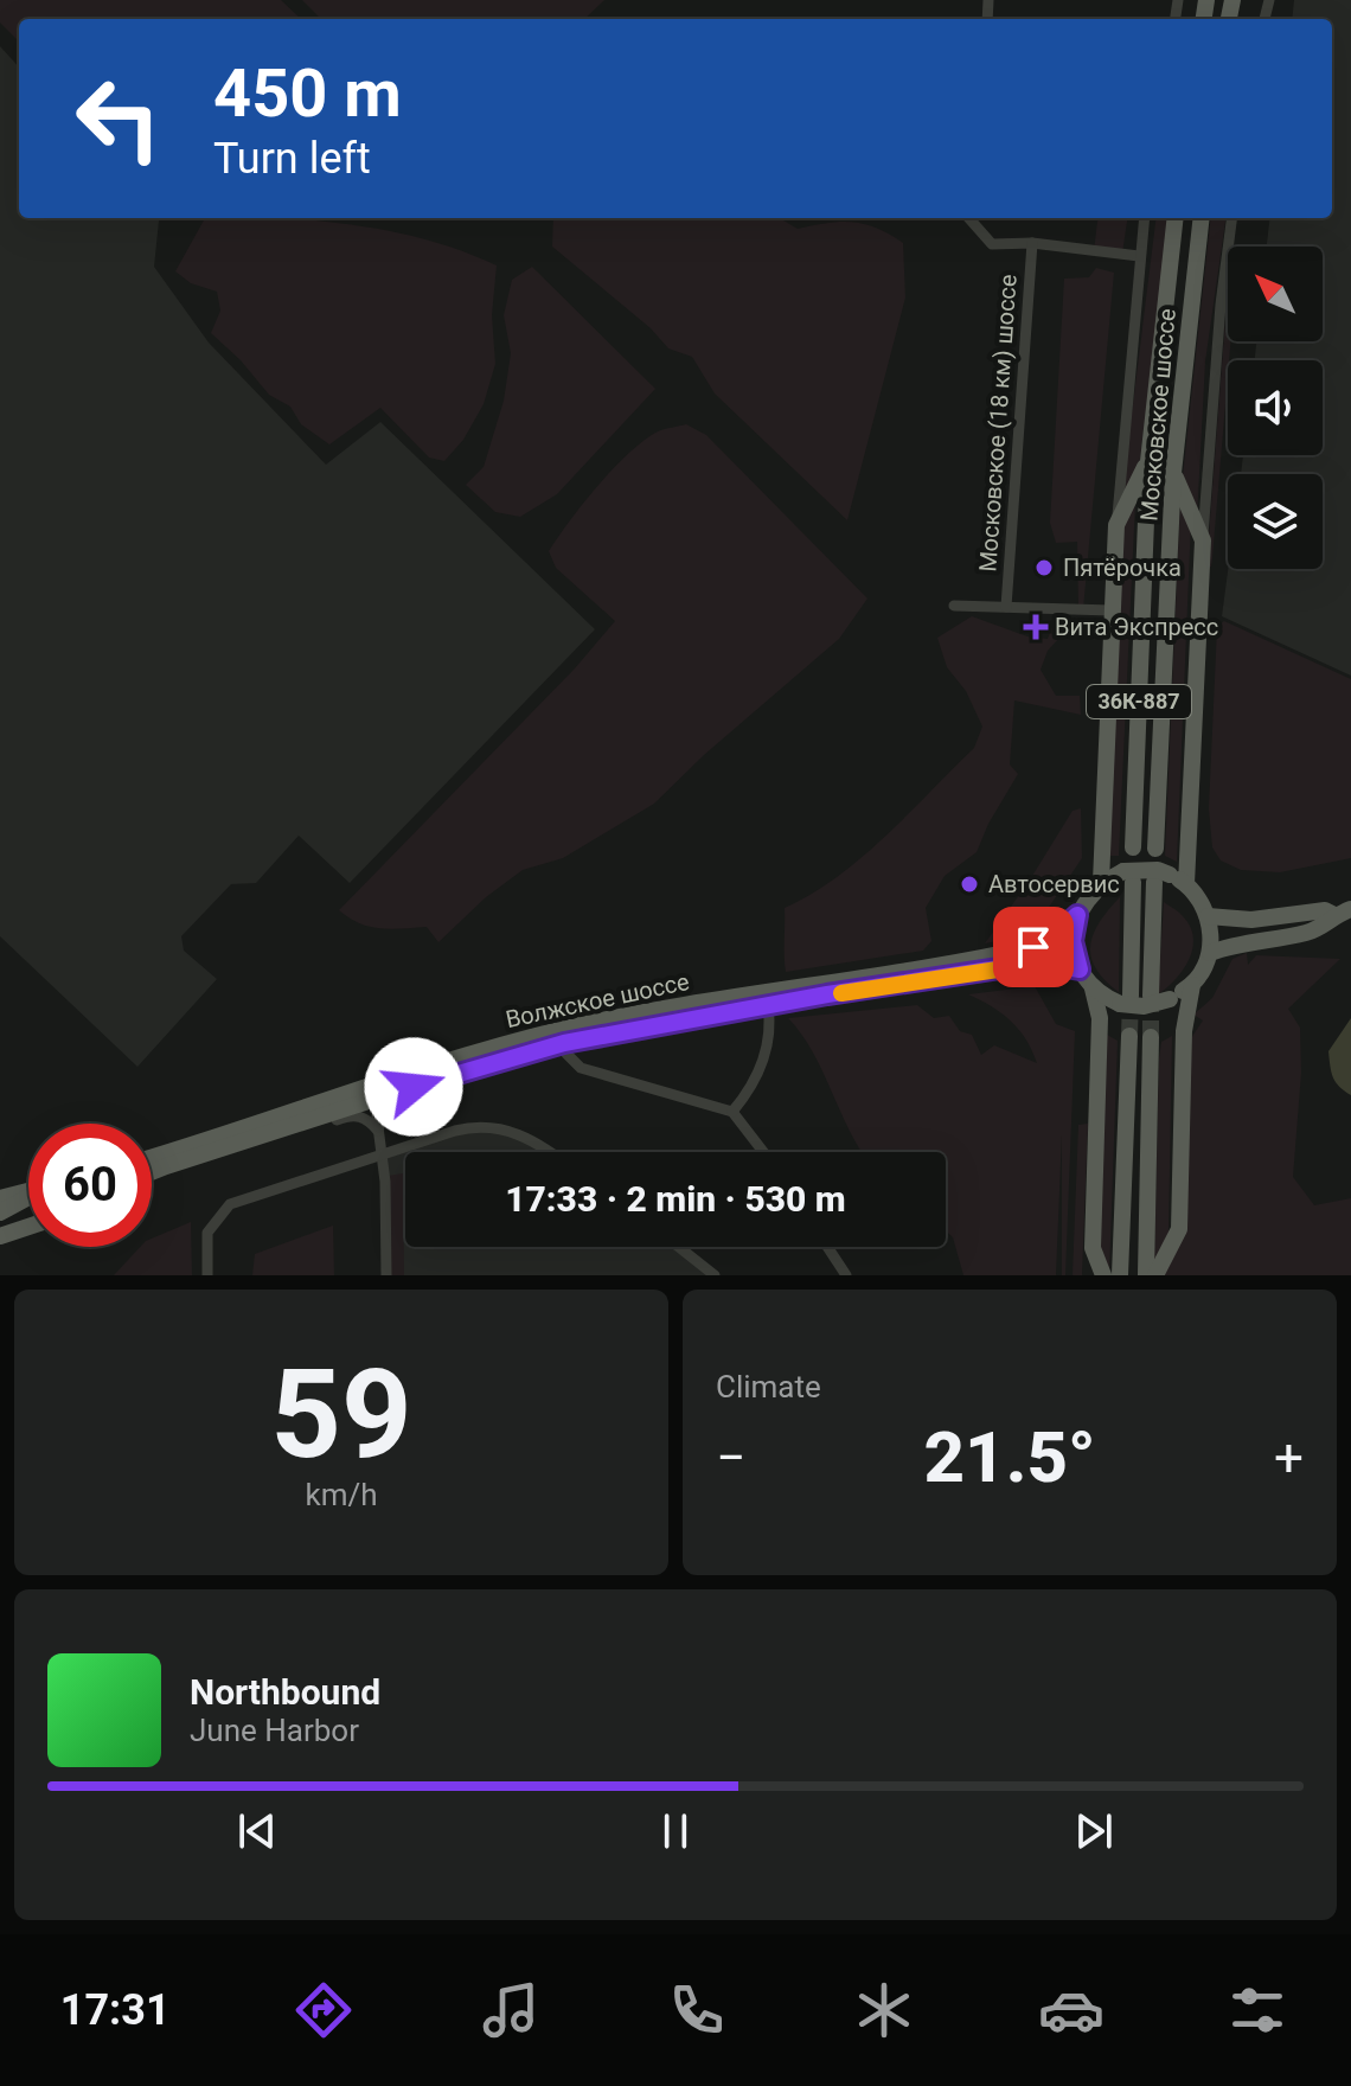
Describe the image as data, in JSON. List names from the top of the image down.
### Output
{
  "streets": {
    "main road": ["Московское шоссе", "36К-887", "Волжское шоссе"],
    "street": ["Московское (18 км) шоссе"]
  },
  "places": {
    "other": ["Пятёрочка", "Автосервис"],
    "health": ["Вита Экспресс"]
  },
  "north": "top left",
  "page": {
    "turn": ["450 m", "Turn left"],
    "limit": "60",
    "trip": "17:33 · 2 min · 530 m",
    "tile": [
      ["59", "km/h"],
      "Climate"
    ],
    "heat": ["−", "21.5°", "+"],
    "song": ["Northbound", "June Harbor"],
    "tabs": "17:31"
  }
}
